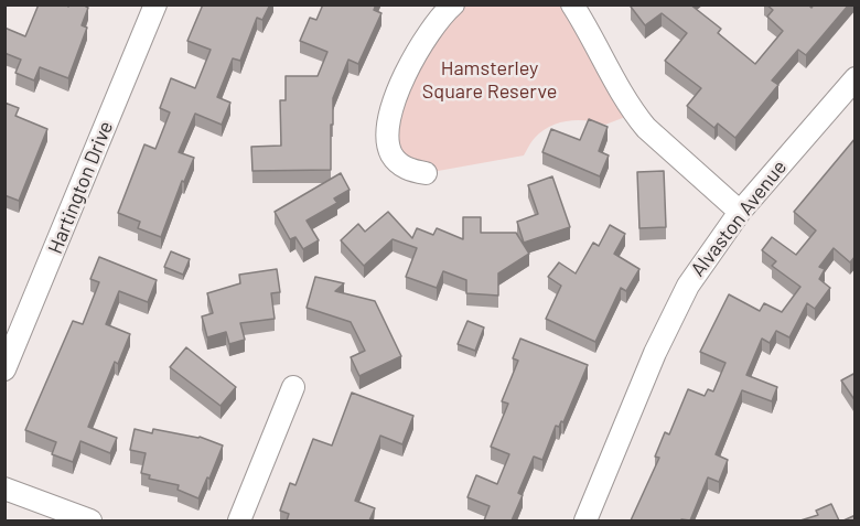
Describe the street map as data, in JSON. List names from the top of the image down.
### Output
{
  "streets": {
    "street": ["Hartington Drive", "Alvaston Avenue"]
  },
  "parks": ["Hamsterley Square Reserve"]
}
